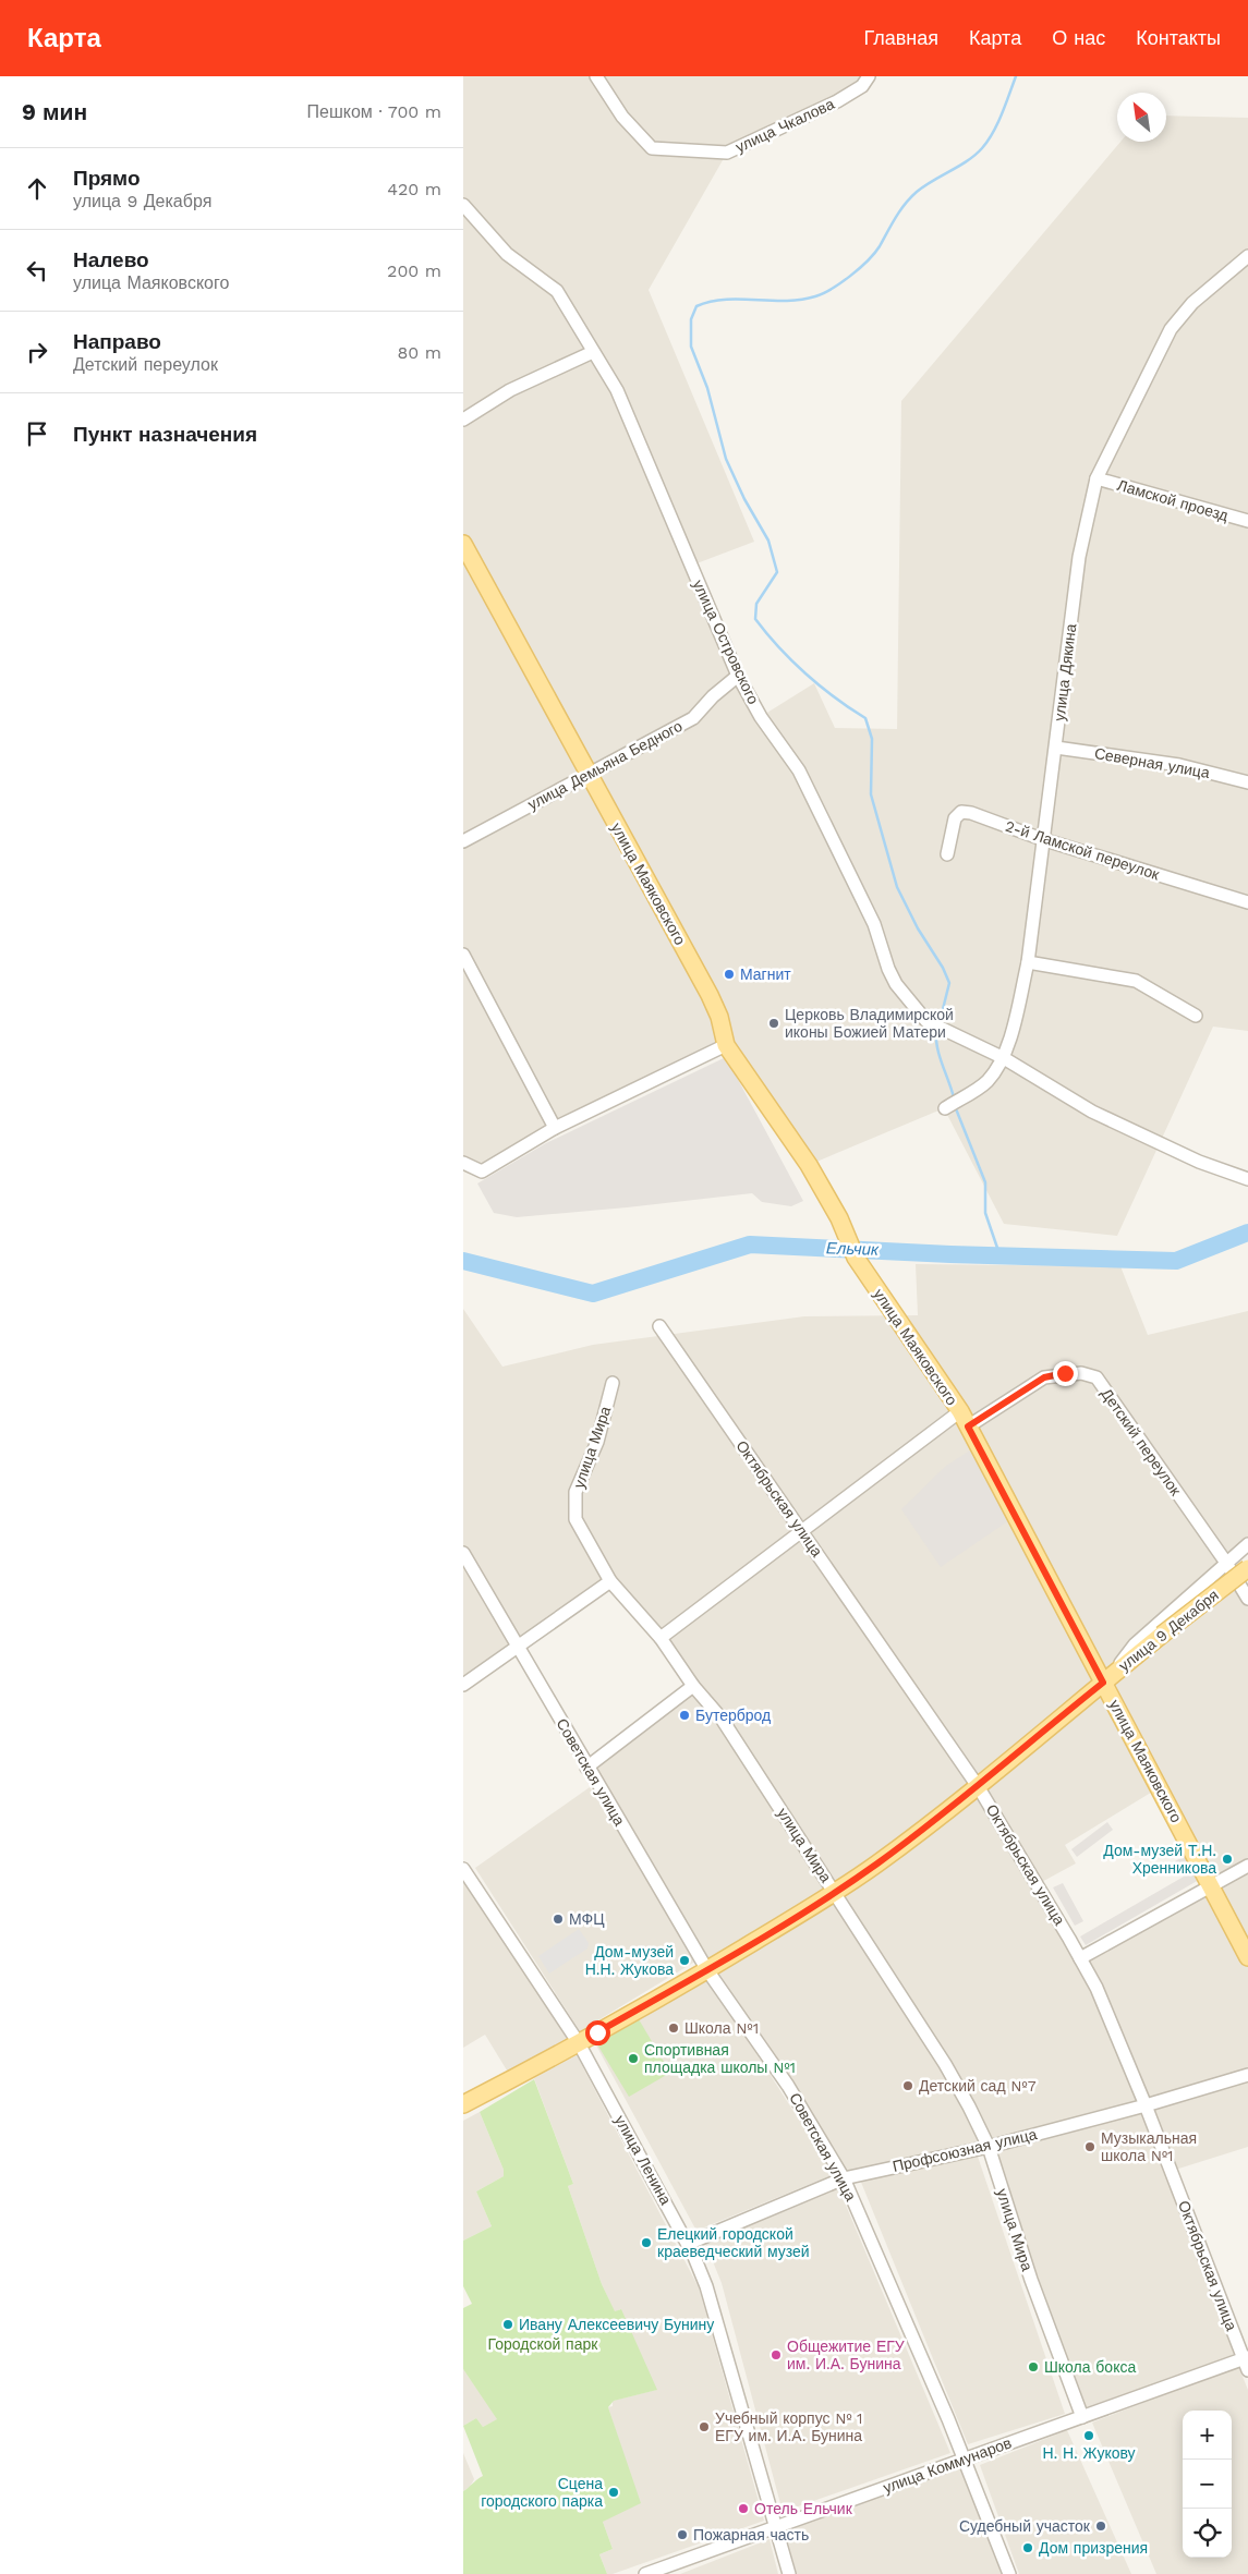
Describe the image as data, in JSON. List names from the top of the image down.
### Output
{
  "streets": {
    "main road": ["улица Маяковского", "улица 9 Декабря"],
    "street": [
      "улица Чкалова",
      "Ламской проезд",
      "улица Островского",
      "улица Дякина",
      "Северная улица",
      "улица Демьяна Бедного",
      "2-й Ламской переулок",
      "Детский переулок",
      "улица Мира",
      "Октябрьская улица",
      "Советская улица",
      "Профсоюзная улица",
      "улица Ленина",
      "улица Коммунаров"
    ]
  },
  "crossings": [
    ["Ламской проезд", "улица Дякина"],
    ["улица Островского", "улица Дякина"],
    ["улица Островского", "улица Демьяна Бедного"],
    ["улица Дякина", "Северная улица"],
    ["улица Дякина", "2-й Ламской переулок"],
    ["улица Демьяна Бедного", "улица Маяковского"],
    ["улица Маяковского", "Детский переулок"],
    ["улица Маяковского", "улица 9 Декабря"],
    ["Детский переулок", "улица Мира"],
    ["Детский переулок", "Октябрьская улица"],
    ["улица Мира", "улица 9 Декабря"],
    ["улица Мира", "Профсоюзная улица"],
    ["улица Мира", "улица Коммунаров"],
    ["Октябрьская улица", "улица 9 Декабря"],
    ["Октябрьская улица", "Профсоюзная улица"],
    ["Октябрьская улица", "улица Коммунаров"],
    ["улица 9 Декабря", "Советская улица"],
    ["улица 9 Декабря", "улица Ленина"],
    ["Советская улица", "Профсоюзная улица"],
    ["Советская улица", "улица Коммунаров"],
    ["Профсоюзная улица", "улица Ленина"],
    ["улица Ленина", "улица Коммунаров"]
  ],
  "water": ["Ельчик"],
  "parks": ["Городской парк"],
  "places": [
    "Магнит",
    "Церковь Владимирской иконы Божией Матери",
    "Бутерброд",
    "Дом-музей Т.Н. Хренникова",
    "МФЦ",
    "Дом-музей Н.Н. Жукова",
    "Школа №1",
    "Спортивная площадка школы №1",
    "Детский сад №7",
    "Музыкальная школа №1",
    "Елецкий городской краеведческий музей",
    "Ивану Алексеевичу Бунину",
    "Общежитие ЕГУ им. И.А. Бунина",
    "Школа бокса",
    "Учебный корпус № 1 ЕГУ им. И.А. Бунина",
    "Н. Н. Жукову",
    "Сцена городского парка",
    "Отель Ельчик",
    "Судебный участок",
    "Пожарная часть",
    "Дом призрения"
  ],
  "north": "top left",
  "page": {
    "header": "Карта",
    "nav": [
      "Главная",
      "Карта",
      "О нас",
      "Контакты"
    ],
    "heading": ["9 мин", "Пешком · 700 m"],
    "list": [
      ["Прямо", "улица 9 Декабря", "420 m"],
      ["Налево", "улица Маяковского", "200 m"],
      ["Направо", "Детский переулок", "80 m"],
      "Пункт назначения"
    ],
    "map_buttons": ["+", "−"]
  }
}
